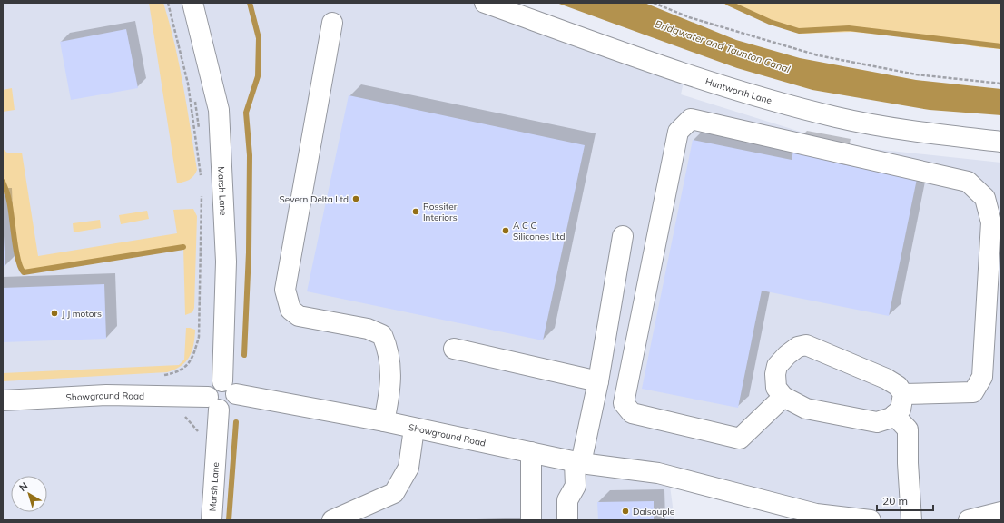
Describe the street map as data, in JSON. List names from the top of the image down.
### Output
{
  "streets": {
    "street": ["Huntworth Lane", "Marsh Lane", "Showground Road"]
  },
  "crossings": [
    ["Marsh Lane", "Showground Road"]
  ],
  "water": ["Bridgwater and Taunton Canal"],
  "places": [
    "Severn Delta Ltd",
    "Rossiter Interiors",
    "A C C Silicones Ltd",
    "J J motors",
    "Dalsouple"
  ],
  "scale_bar": "20 m",
  "north": "top left"
}
